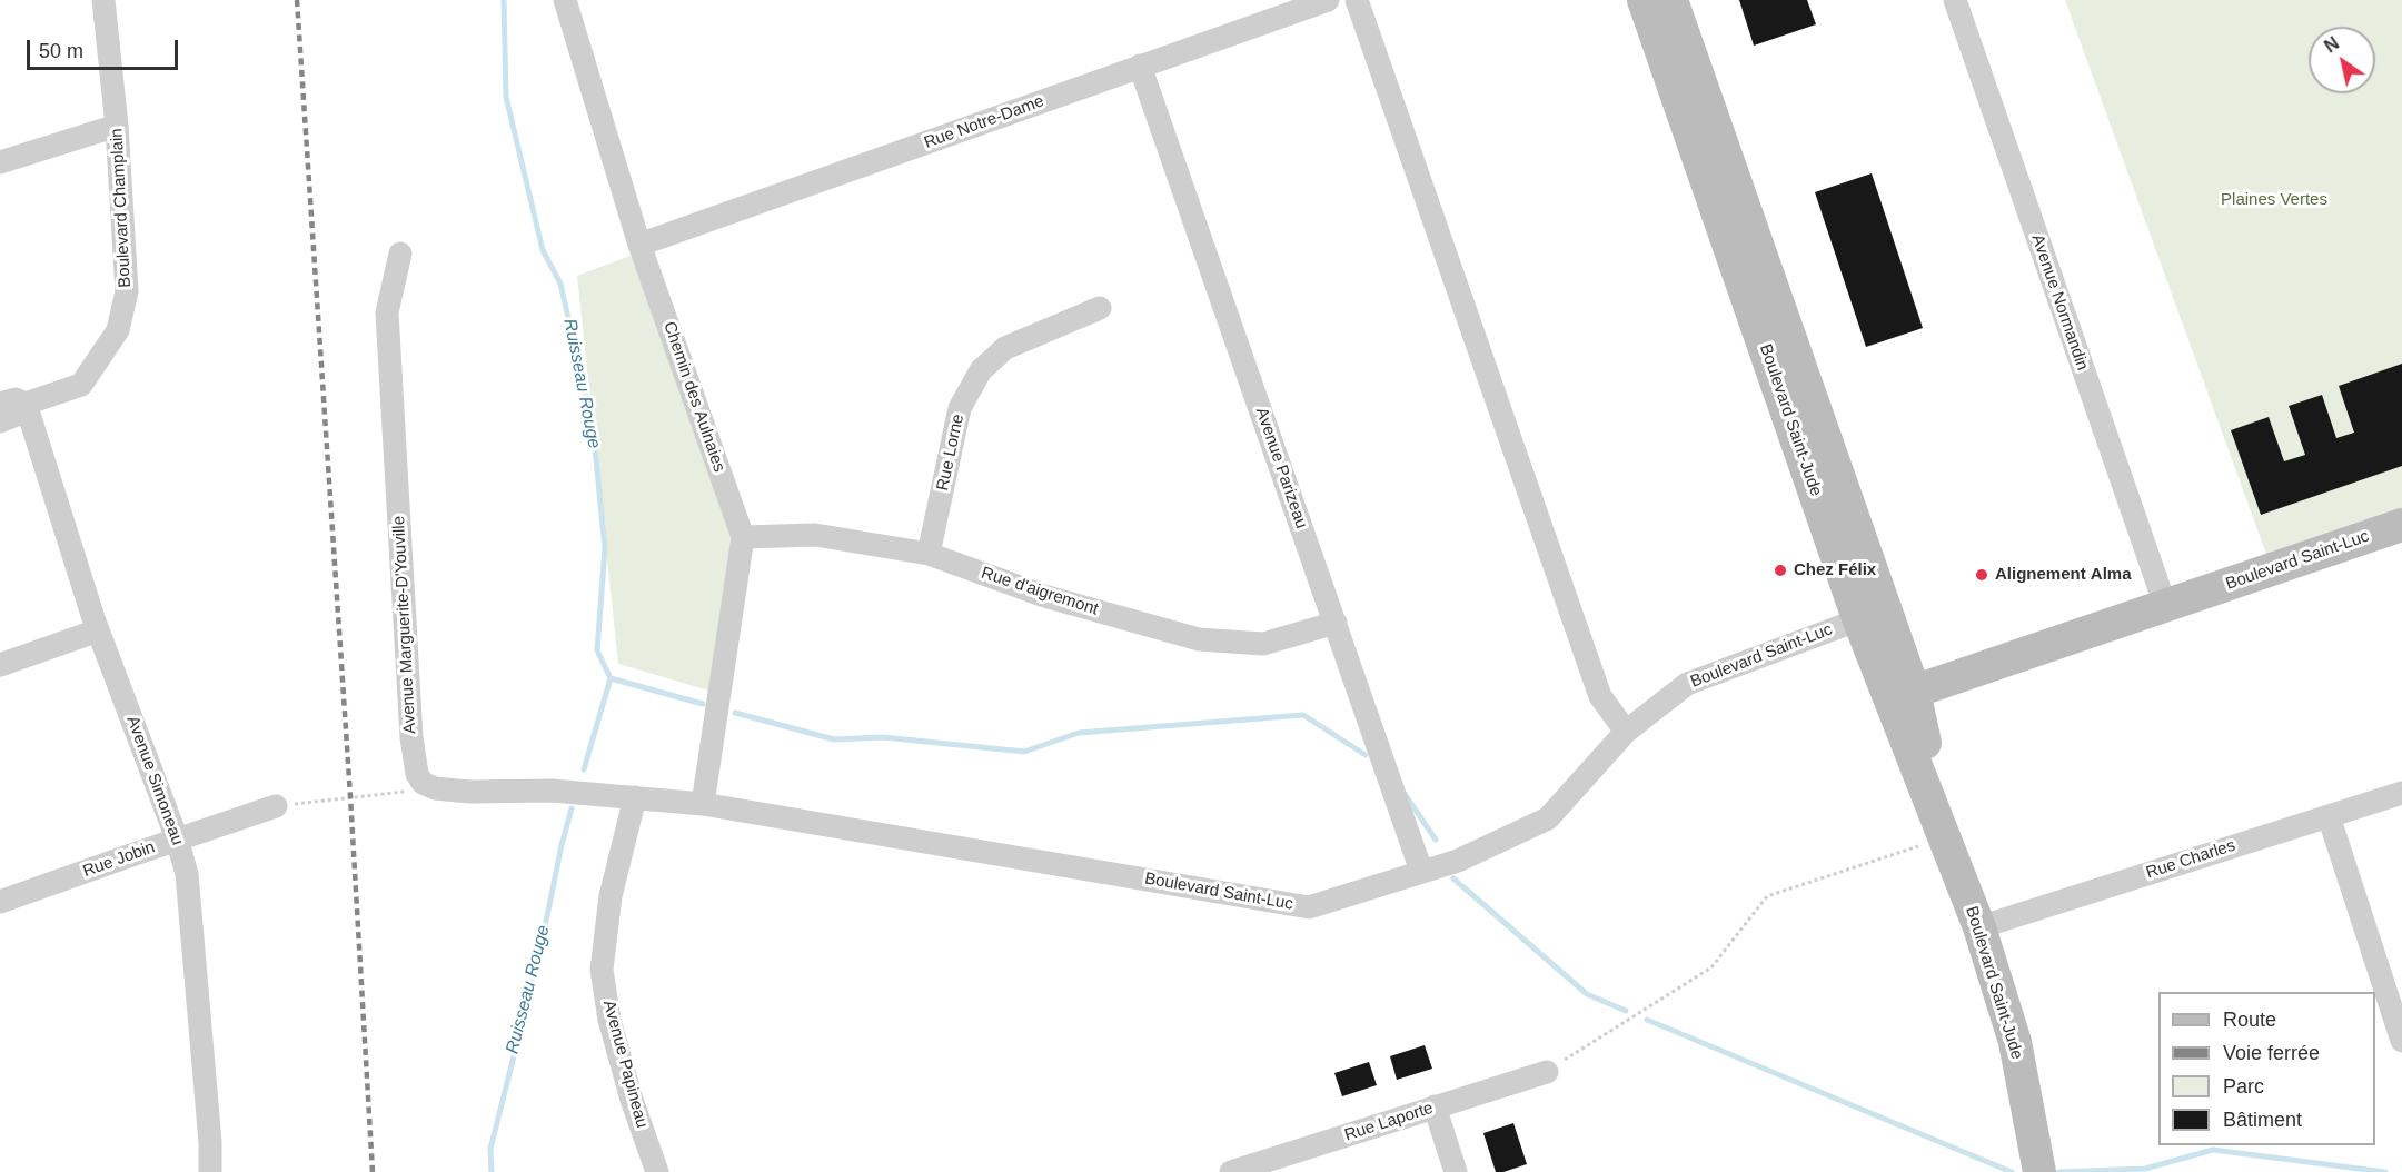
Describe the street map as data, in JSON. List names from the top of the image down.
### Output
{
  "streets": {
    "street": [
      "Rue Notre-Dame",
      "Boulevard Champlain",
      "Avenue Normandin",
      "Chemin des Aulnaies",
      "Boulevard Saint-Jude",
      "Rue Lorne",
      "Avenue Parizeau",
      "Boulevard Saint-Luc",
      "Rue d'aigremont",
      "Avenue Marguerite-D'Youville",
      "Avenue Simoneau",
      "Rue Jobin",
      "Rue Charles",
      "Avenue Papineau",
      "Rue Laporte"
    ]
  },
  "crossings": [
    ["Rue Notre-Dame", "Chemin des Aulnaies"],
    ["Rue Notre-Dame", "Avenue Parizeau"],
    ["Boulevard Champlain", "Avenue Simoneau"],
    ["Avenue Normandin", "Boulevard Saint-Luc"],
    ["Chemin des Aulnaies", "Boulevard Saint-Luc"],
    ["Chemin des Aulnaies", "Rue d'aigremont"],
    ["Boulevard Saint-Jude", "Boulevard Saint-Luc"],
    ["Boulevard Saint-Jude", "Rue Charles"],
    ["Rue Lorne", "Rue d'aigremont"],
    ["Avenue Parizeau", "Boulevard Saint-Luc"],
    ["Avenue Parizeau", "Rue d'aigremont"],
    ["Boulevard Saint-Luc", "Avenue Papineau"],
    ["Avenue Simoneau", "Rue Jobin"]
  ],
  "water": ["Ruisseau Rouge"],
  "parks": ["Plaines Vertes"],
  "places": ["Chez Félix", "Alignement Alma"],
  "legend": [
    "Route",
    "Voie ferrée",
    "Parc",
    "Bâtiment"
  ],
  "scale_bar": "50 m",
  "north": "top left"
}
